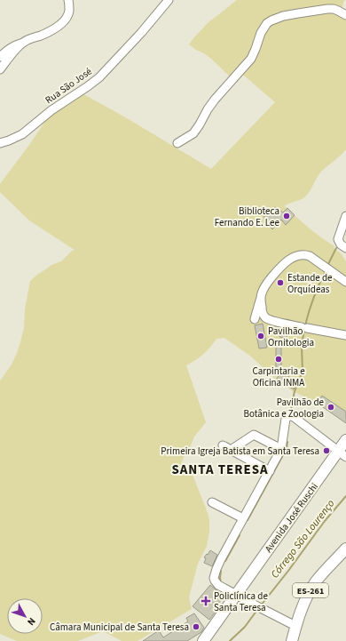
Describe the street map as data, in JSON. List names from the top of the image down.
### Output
{
  "streets": {
    "main road": ["Avenida José Ruschi", "ES-261"],
    "street": ["Rua São José"]
  },
  "districts": ["SANTA TERESA"],
  "water": ["Córrego São Lourenço"],
  "places": {
    "other": [
      "Biblioteca Fernando E. Lee",
      "Estande de Orquídeas",
      "Pavilhão Ornitologia",
      "Carpintaria e Oficina INMA",
      "Pavilhão de Botânica e Zoologia",
      "Primeira Igreja Batista em Santa Teresa",
      "Câmara Municipal de Santa Teresa"
    ],
    "health": ["Policlínica de Santa Teresa"]
  },
  "north": "bottom right"
}
